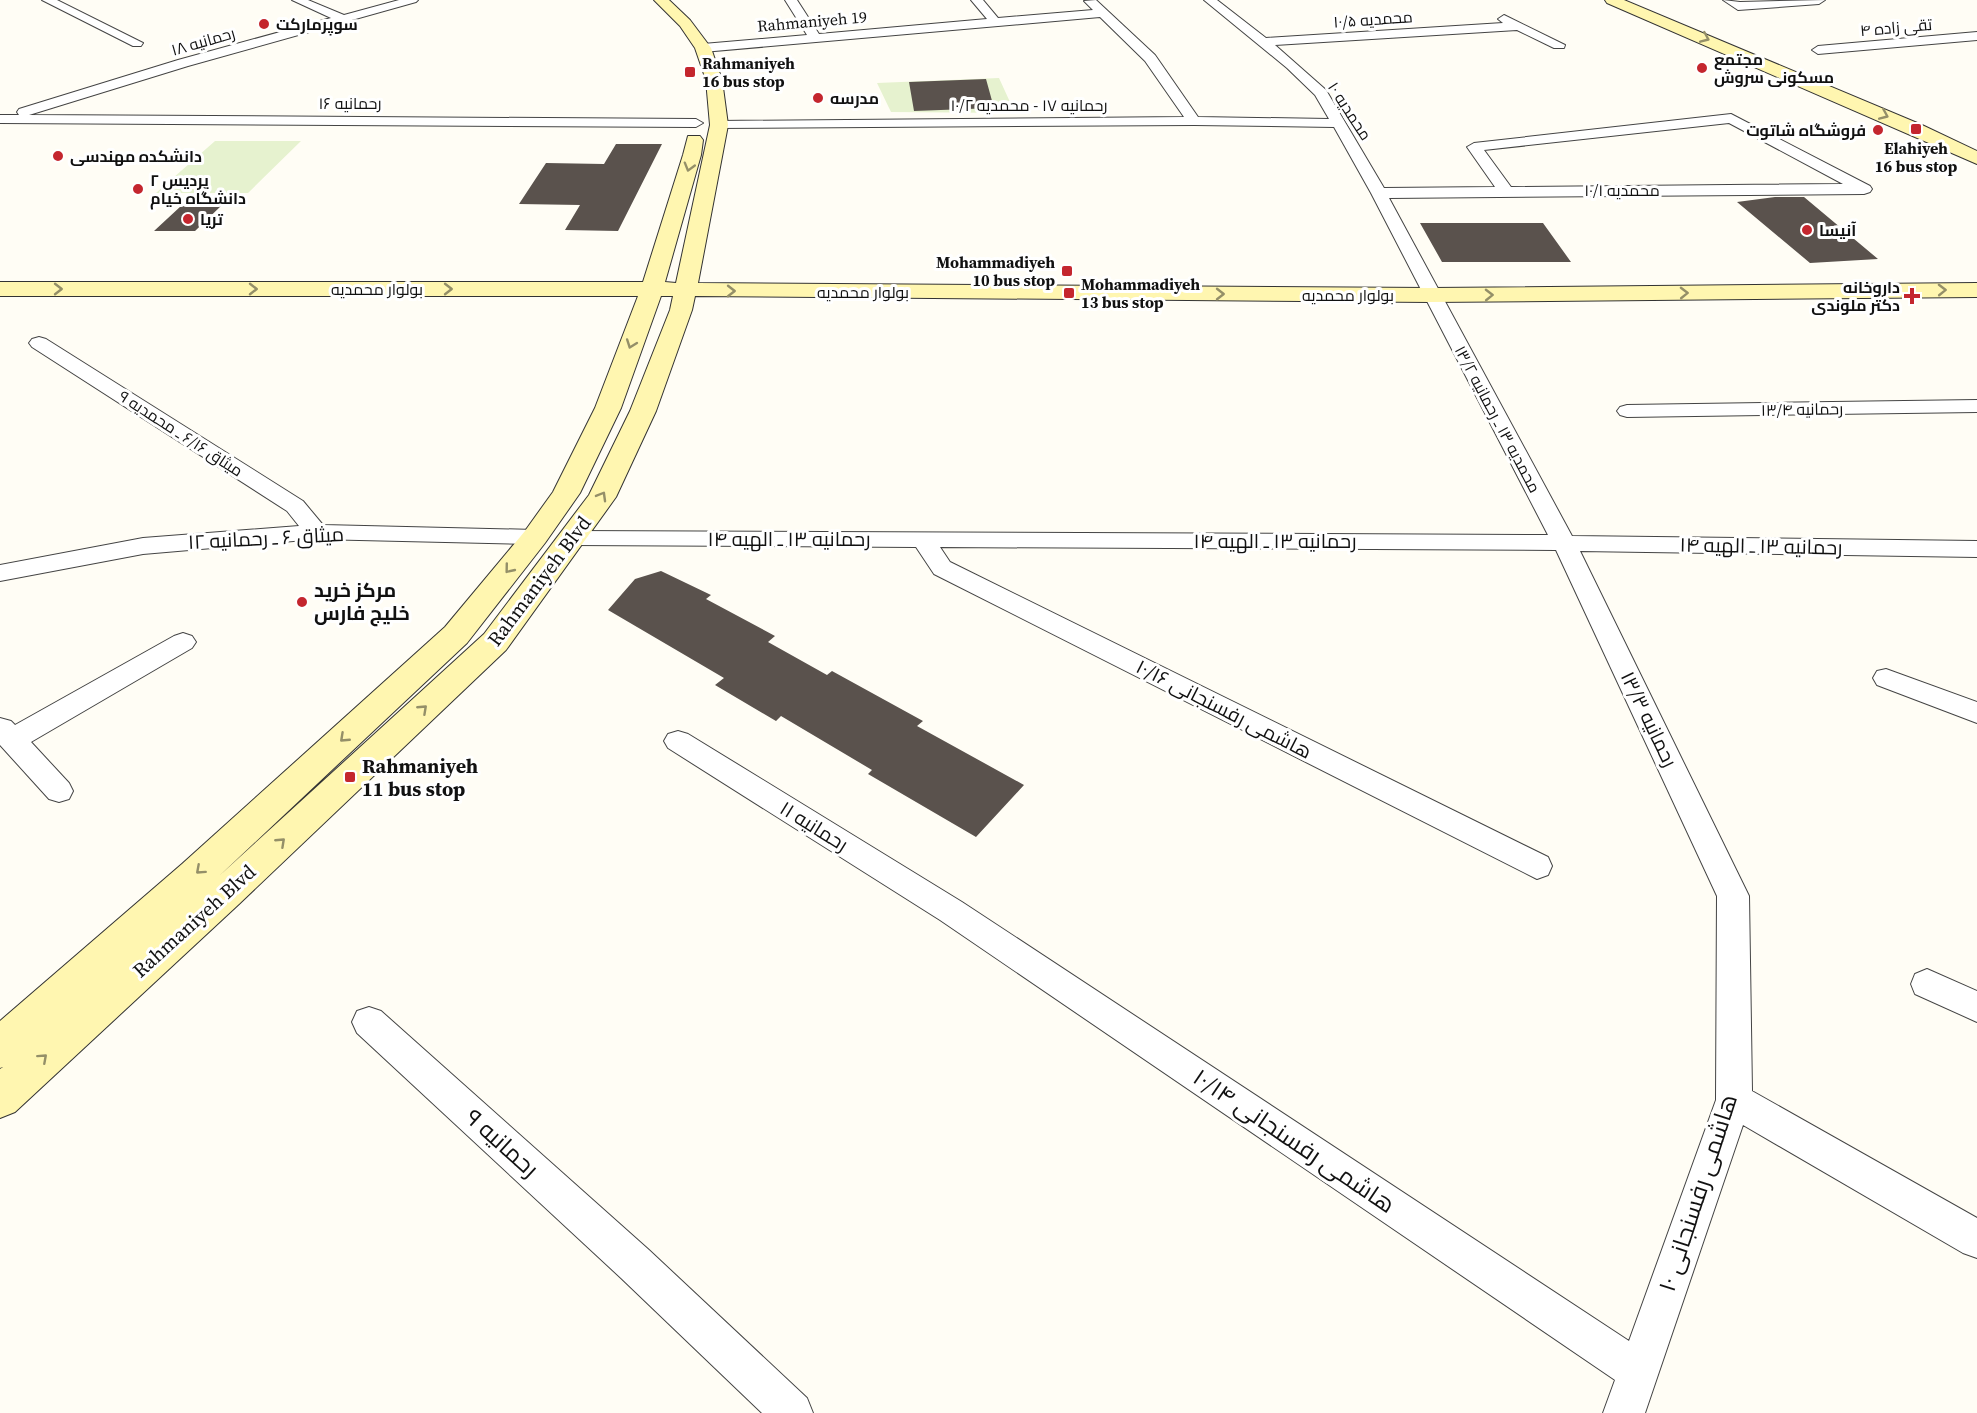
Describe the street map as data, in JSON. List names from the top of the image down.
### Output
{
  "streets": {
    "main road": ["بولوار محمدیه", "Rahmaniyeh Blvd"],
    "street": [
      "محمدیه ۱۰/۵",
      "Rahmaniyeh 19",
      "تقی زاده ۴",
      "رحمانیه ۱۸",
      "رحمانیه ۱۶",
      "رحمانیه ۱۷ - محمدیه ۱۰/۲",
      "محمدیه ۱۰",
      "محمدیه ۱۰/۱",
      "رحمانیه ۱۳/۴",
      "محمدیه ۱۳ ـ رحمانیه ۱۳/۲",
      "میثاق ۶/۱۶ ـ محمدیه ۹",
      "میثاق ۶ ـ رحمانیه ۱۲",
      "رحمانیه ۱۳ ـ الهیه ۱۴",
      "هاشمی رفسنجانی ۱۰/۱۶",
      "رحمانیه ۱۳/۳",
      "رحمانیه ۱۱",
      "هاشمی رفسنجانی ۱۰/۱۴",
      "رحمانیه ۹",
      "هاشمی رفسنجانی ۱۰"
    ]
  },
  "crossings": [
    ["محمدیه ۱۰/۵", "محمدیه ۱۰"],
    ["Rahmaniyeh 19", "Rahmaniyeh Blvd"],
    ["رحمانیه ۱۸", "رحمانیه ۱۶"],
    ["رحمانیه ۱۶", "رحمانیه ۱۷ - محمدیه ۱۰/۲"],
    ["رحمانیه ۱۶", "Rahmaniyeh Blvd"],
    ["رحمانیه ۱۷ - محمدیه ۱۰/۲", "محمدیه ۱۰"],
    ["رحمانیه ۱۷ - محمدیه ۱۰/۲", "Rahmaniyeh Blvd"],
    ["محمدیه ۱۰", "محمدیه ۱۰/۱"],
    ["محمدیه ۱۰", "بولوار محمدیه"],
    ["محمدیه ۱۰", "محمدیه ۱۳ ـ رحمانیه ۱۳/۲"],
    ["بولوار محمدیه", "محمدیه ۱۳ ـ رحمانیه ۱۳/۲"],
    ["بولوار محمدیه", "Rahmaniyeh Blvd"],
    ["محمدیه ۱۳ ـ رحمانیه ۱۳/۲", "رحمانیه ۱۳ ـ الهیه ۱۴"],
    ["محمدیه ۱۳ ـ رحمانیه ۱۳/۲", "رحمانیه ۱۳/۳"],
    ["میثاق ۶/۱۶ ـ محمدیه ۹", "میثاق ۶ ـ رحمانیه ۱۲"],
    ["میثاق ۶ ـ رحمانیه ۱۲", "Rahmaniyeh Blvd"],
    ["رحمانیه ۱۳ ـ الهیه ۱۴", "Rahmaniyeh Blvd"],
    ["رحمانیه ۱۳ ـ الهیه ۱۴", "هاشمی رفسنجانی ۱۰/۱۶"],
    ["رحمانیه ۱۳ ـ الهیه ۱۴", "رحمانیه ۱۳/۳"],
    ["رحمانیه ۱۳/۳", "هاشمی رفسنجانی ۱۰"],
    ["رحمانیه ۱۱", "هاشمی رفسنجانی ۱۰/۱۴"],
    ["هاشمی رفسنجانی ۱۰/۱۴", "هاشمی رفسنجانی ۱۰"]
  ],
  "places": {
    "other": [
      "سوپرمارکت",
      "مجتمع مسکونی سروش",
      "مدرسه",
      "فروشگاه شاتوت",
      "دانشکده مهندسی",
      "پردیس ۲ دانشگاه خیام",
      "تریا",
      "آنیسا",
      "مرکز خرید خلیج فارس"
    ],
    "transit": [
      "Rahmaniyeh 16 bus stop",
      "Elahiyeh 16 bus stop",
      "Mohammadiyeh 10 bus stop",
      "Mohammadiyeh 13 bus stop",
      "Rahmaniyeh 11 bus stop"
    ],
    "health": ["داروخانه دکتر ملوندی"]
  }
}
